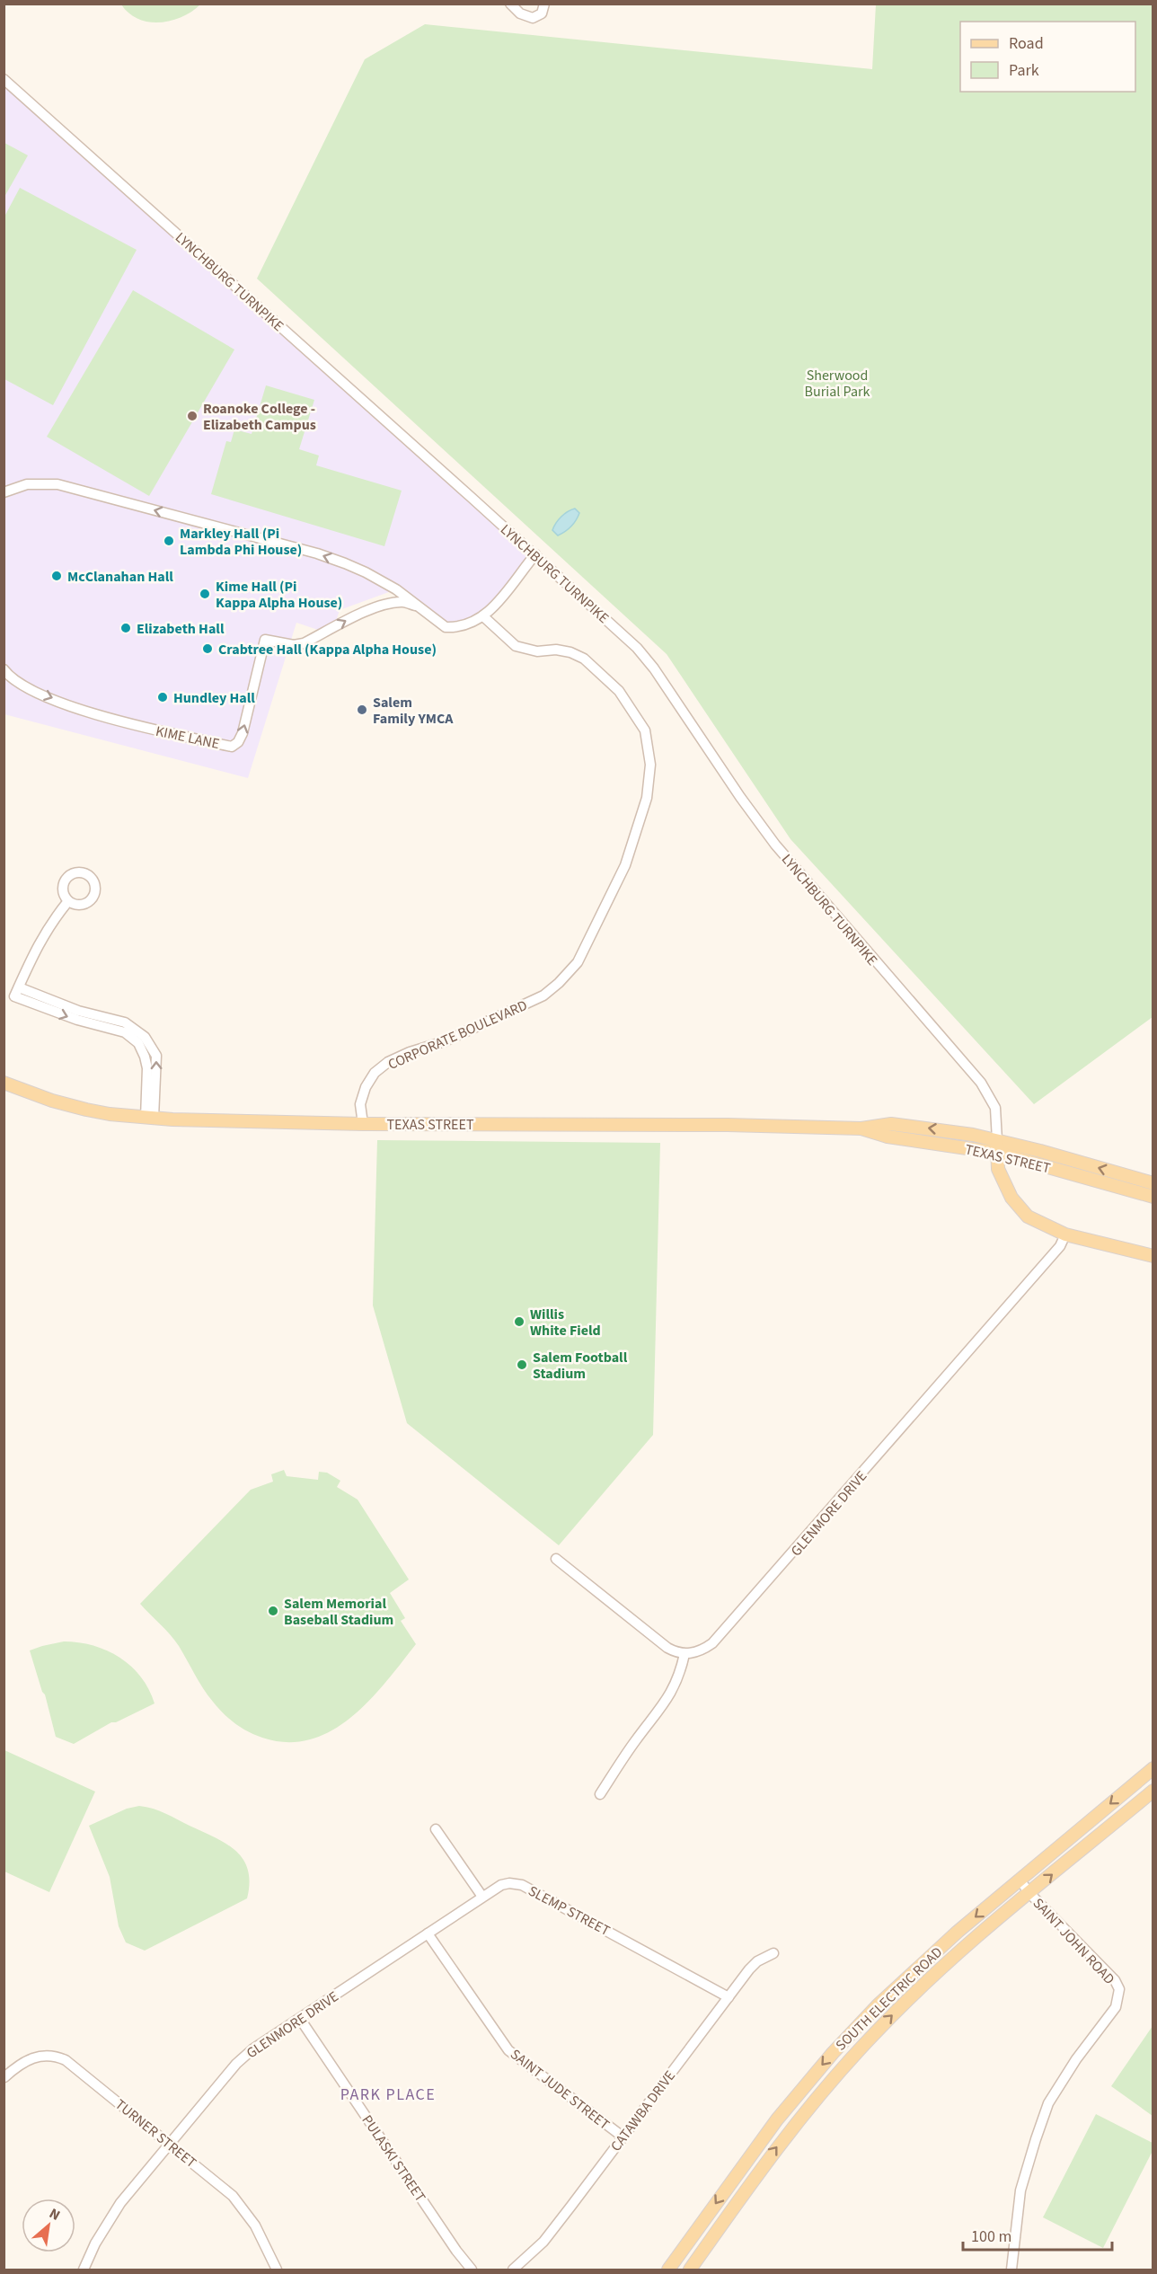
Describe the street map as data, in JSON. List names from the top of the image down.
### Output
{
  "streets": {
    "main road": ["LYNCHBURG TURNPIKE", "TEXAS STREET", "SOUTH ELECTRIC ROAD"],
    "street": [
      "KIME LANE",
      "CORPORATE BOULEVARD",
      "GLENMORE DRIVE",
      "SLEMP STREET",
      "SAINT JOHN ROAD",
      "SAINT JUDE STREET",
      "CATAWBA DRIVE",
      "TURNER STREET",
      "PULASKI STREET"
    ]
  },
  "crossings": [
    ["LYNCHBURG TURNPIKE", "KIME LANE"],
    ["LYNCHBURG TURNPIKE", "TEXAS STREET"],
    ["LYNCHBURG TURNPIKE", "GLENMORE DRIVE"],
    ["KIME LANE", "CORPORATE BOULEVARD"],
    ["CORPORATE BOULEVARD", "TEXAS STREET"],
    ["GLENMORE DRIVE", "SLEMP STREET"],
    ["GLENMORE DRIVE", "SAINT JUDE STREET"],
    ["GLENMORE DRIVE", "TURNER STREET"],
    ["GLENMORE DRIVE", "PULASKI STREET"],
    ["SLEMP STREET", "CATAWBA DRIVE"],
    ["SAINT JOHN ROAD", "SOUTH ELECTRIC ROAD"],
    ["SAINT JUDE STREET", "CATAWBA DRIVE"]
  ],
  "districts": ["PARK PLACE"],
  "parks": ["Sherwood Burial Park"],
  "places": [
    "Roanoke College - Elizabeth Campus",
    "Markley Hall (Pi Lambda Phi House)",
    "McClanahan Hall",
    "Kime Hall (Pi Kappa Alpha House)",
    "Elizabeth Hall",
    "Crabtree Hall (Kappa Alpha House)",
    "Hundley Hall",
    "Salem Family YMCA",
    "Willis White Field",
    "Salem Football Stadium",
    "Salem Memorial Baseball Stadium"
  ],
  "legend": ["Road", "Park"],
  "scale_bar": "100 m",
  "north": "top right"
}
